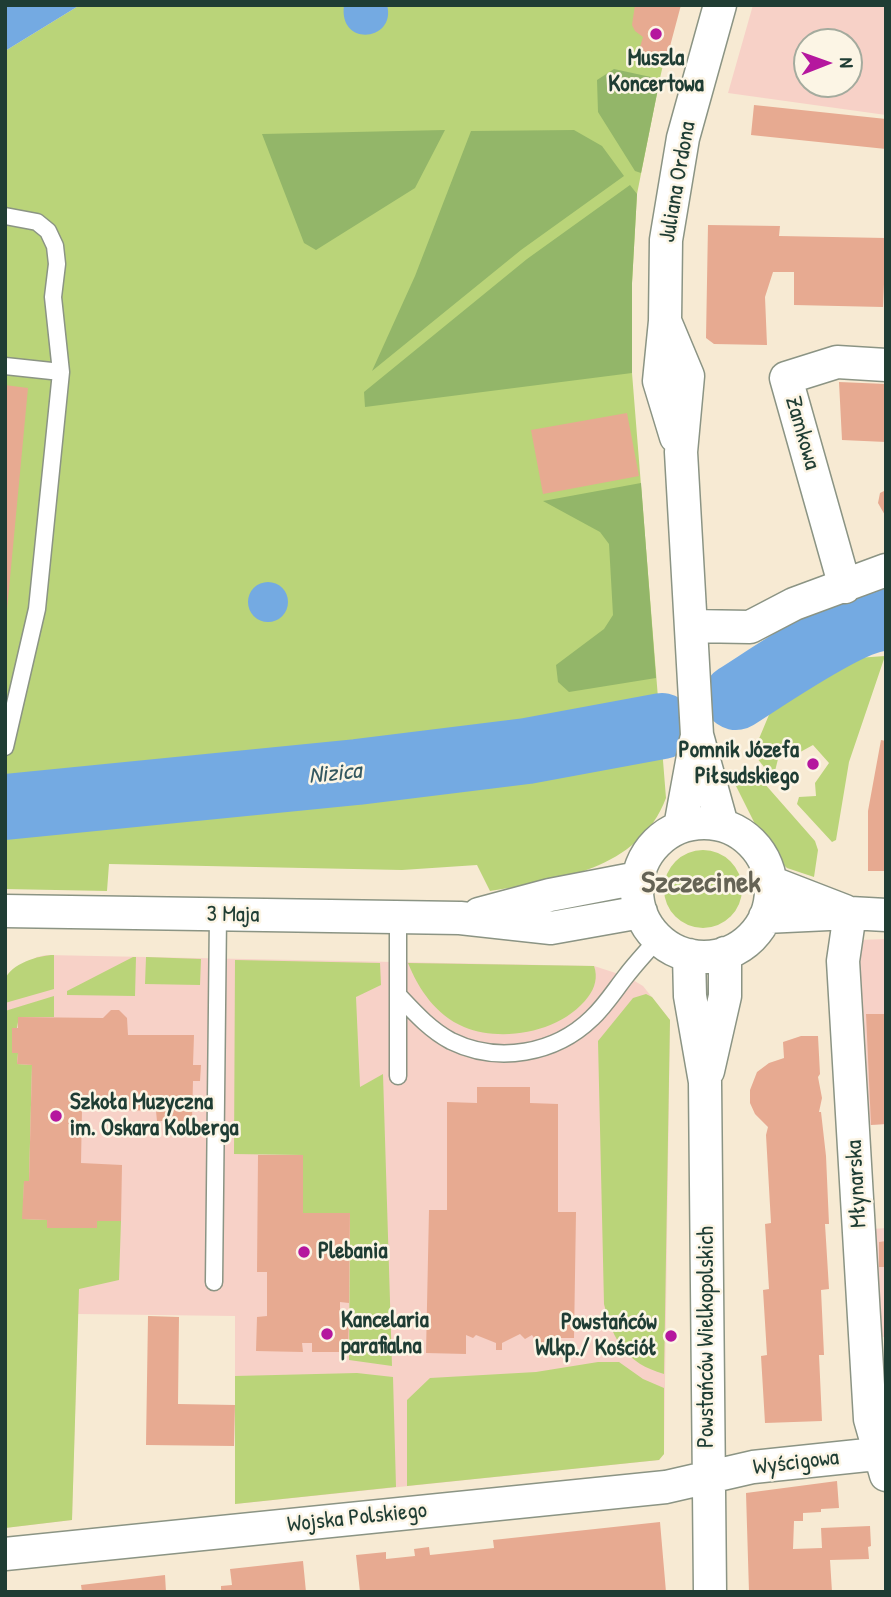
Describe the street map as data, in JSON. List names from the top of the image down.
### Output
{
  "streets": {
    "street": [
      "Juliana Ordona",
      "Zamkowa",
      "3 Maja",
      "Młynarska",
      "Powstańców Wielkopolskich",
      "Wyścigowa",
      "Wojska Polskiego"
    ]
  },
  "crossings": [
    ["3 Maja", "Powstańców Wielkopolskich"],
    ["Młynarska", "Wyścigowa"],
    ["Powstańców Wielkopolskich", "Wyścigowa"],
    ["Powstańców Wielkopolskich", "Wojska Polskiego"],
    ["Wyścigowa", "Wojska Polskiego"]
  ],
  "districts": ["Szczecinek"],
  "water": ["Nizica"],
  "places": [
    "Muszla Koncertowa",
    "Pomnik Józefa Piłsudskiego",
    "Szkoła Muzyczna im. Oskara Kolberga",
    "Plebania",
    "Kancelaria parafialna",
    "Powstańców Wlkp./ Kościół"
  ],
  "north": "right"
}
